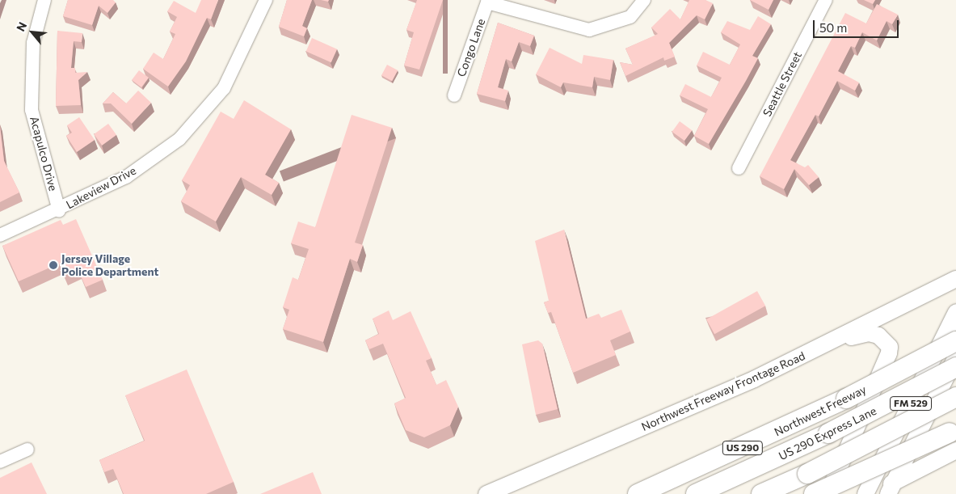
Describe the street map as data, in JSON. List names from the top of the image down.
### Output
{
  "streets": {
    "highway": ["Northwest Freeway", "US 290 Express Lane", "US 290"],
    "main road": ["Northwest Freeway Frontage Road", "FM 529"],
    "street": [
      "Congo Lane",
      "Seattle Street",
      "Acapulco Drive",
      "Lakeview Drive"
    ]
  },
  "crossings": [
    ["Acapulco Drive", "Lakeview Drive"]
  ],
  "places": ["Jersey Village Police Department"],
  "scale_bar": "50 m",
  "north": "top left"
}
